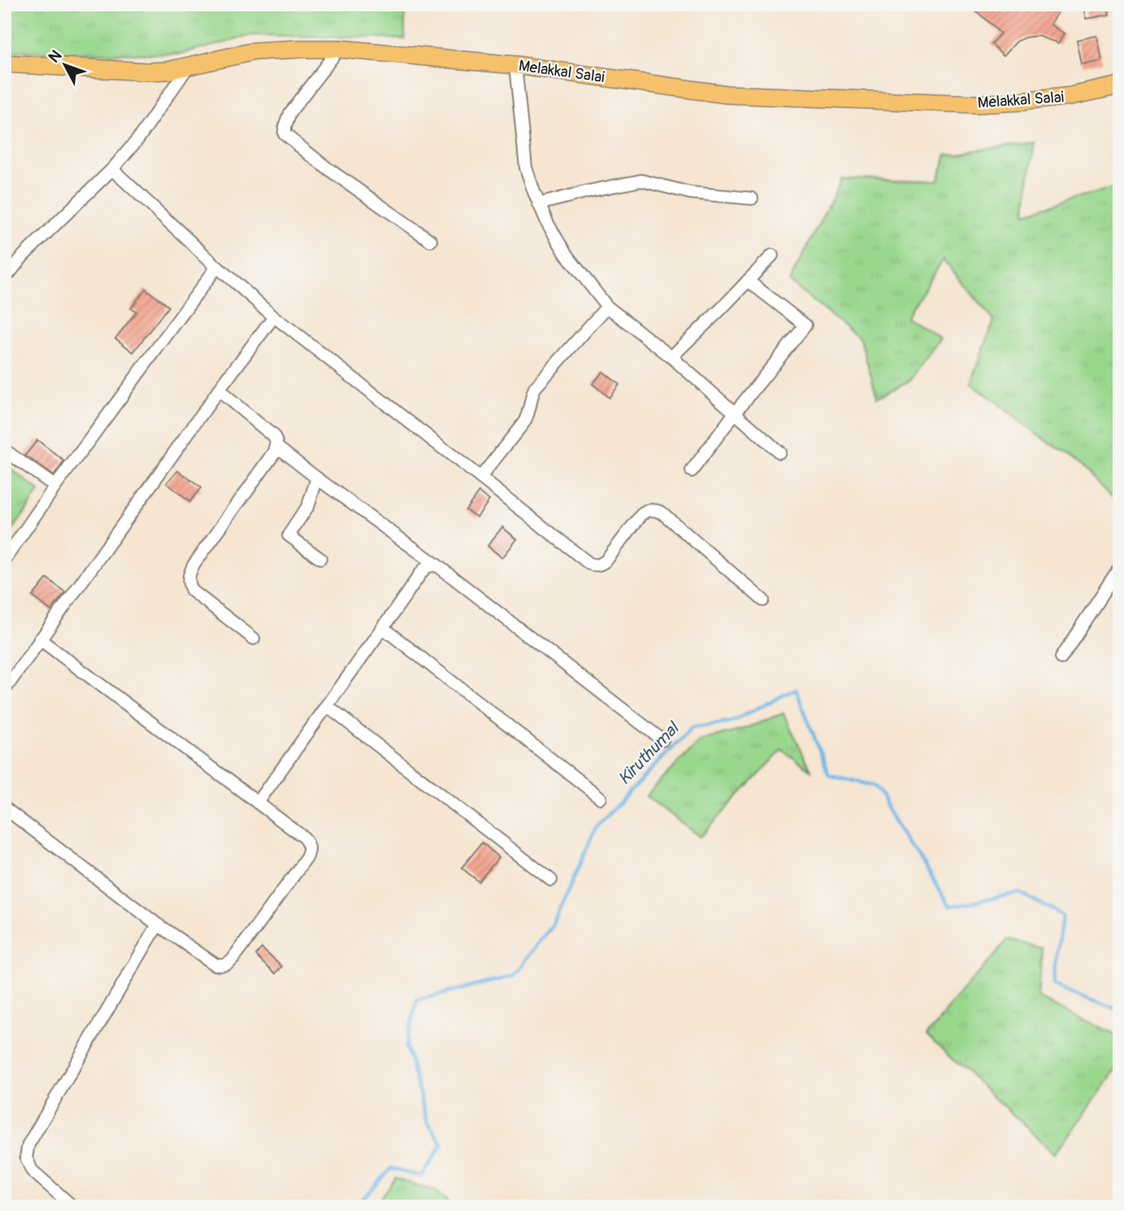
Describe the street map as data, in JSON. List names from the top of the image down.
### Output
{
  "streets": {
    "main road": ["Melakkal Salai"]
  },
  "water": ["Kiruthumal"],
  "north": "top left"
}
